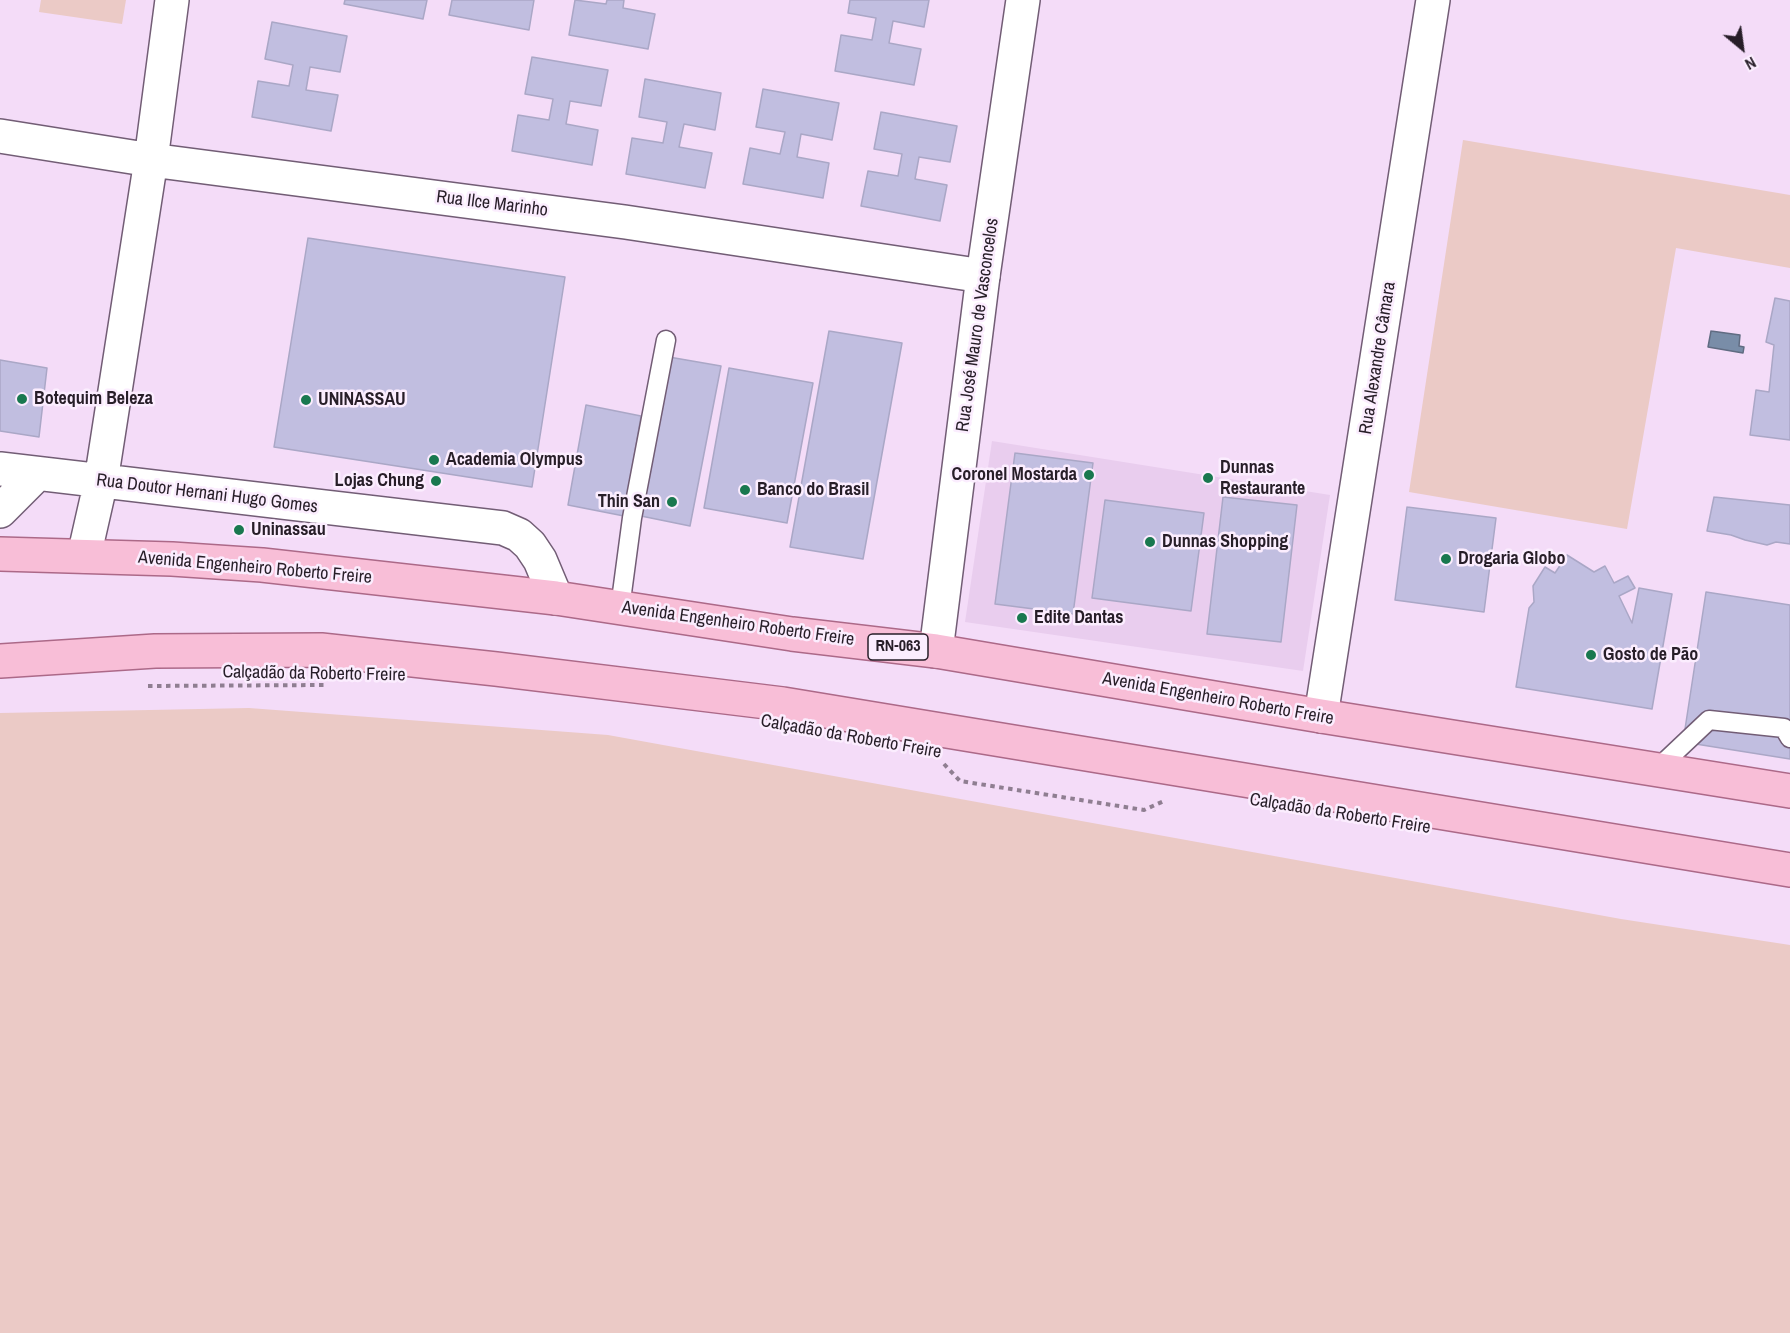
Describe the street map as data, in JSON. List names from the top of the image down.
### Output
{
  "streets": {
    "main road": ["Avenida Engenheiro Roberto Freire", "RN-063"],
    "street": [
      "Rua Ilce Marinho",
      "Rua José Mauro de Vasconcelos",
      "Rua Alexandre Câmara",
      "Rua Doutor Hernani Hugo Gomes"
    ],
    "path": ["Calçadão da Roberto Freire"]
  },
  "crossings": [
    ["Rua Ilce Marinho", "Rua José Mauro de Vasconcelos"],
    ["Rua José Mauro de Vasconcelos", "Avenida Engenheiro Roberto Freire"],
    ["Rua Alexandre Câmara", "Avenida Engenheiro Roberto Freire"],
    ["Rua Doutor Hernani Hugo Gomes", "Avenida Engenheiro Roberto Freire"]
  ],
  "places": [
    "Botequim Beleza",
    "UNINASSAU",
    "Academia Olympus",
    "Coronel Mostarda",
    "Dunnas Restaurante",
    "Lojas Chung",
    "Banco do Brasil",
    "Thin San",
    "Uninassau",
    "Dunnas Shopping",
    "Drogaria Globo",
    "Edite Dantas",
    "Gosto de Pão"
  ],
  "north": "bottom right"
}
